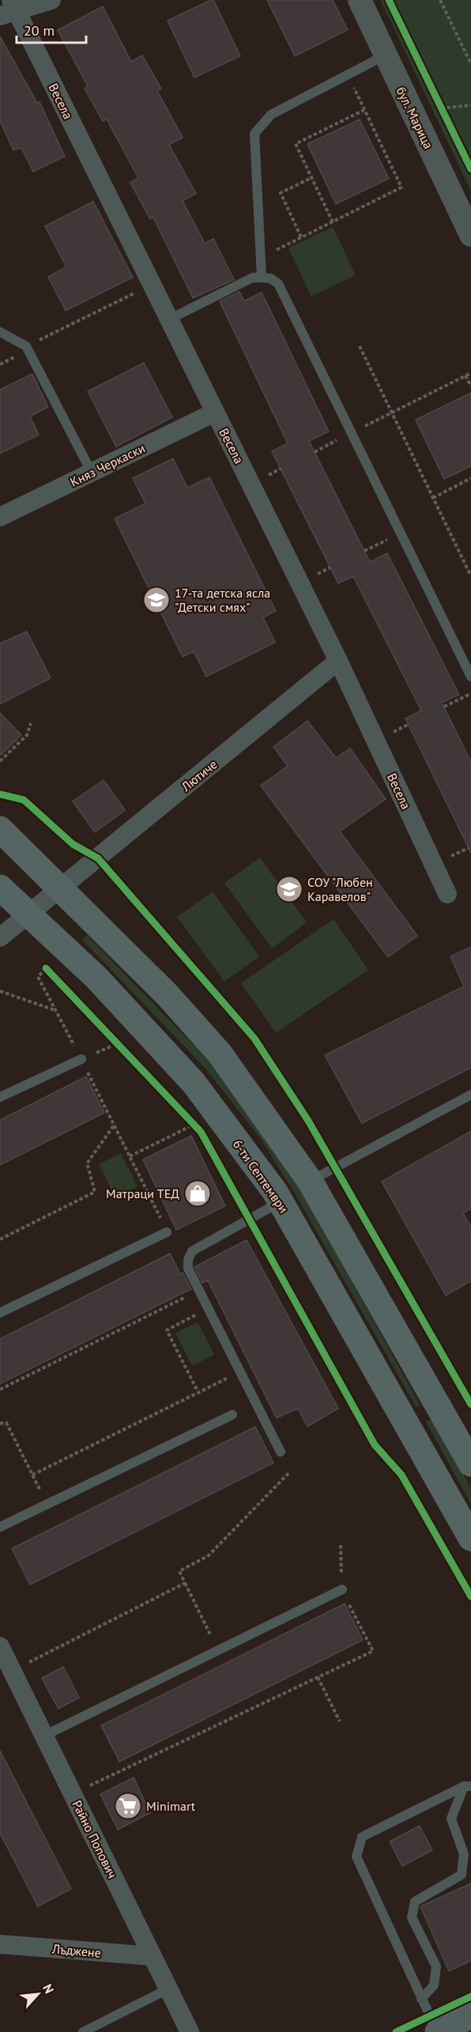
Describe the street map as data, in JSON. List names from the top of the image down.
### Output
{
  "streets": {
    "main road": ["6-ти Септември"],
    "street": [
      "Весела",
      "бул. Марица",
      "Княз Черкаски",
      "Лютиче",
      "Райно Попович",
      "Лъджене"
    ]
  },
  "crossings": [
    ["Весела", "Княз Черкаски"],
    ["Весела", "Лютиче"],
    ["Лютиче", "6-ти Септември"],
    ["Райно Попович", "Лъджене"]
  ],
  "places": {
    "school or university": ["17-та детска ясла \"Детски смях\"", "СОУ \"Любен Каравелов\""],
    "shop": ["Матраци ТЕД"],
    "supermarket": ["Minimart"]
  },
  "scale_bar": "20 m",
  "north": "top right"
}
